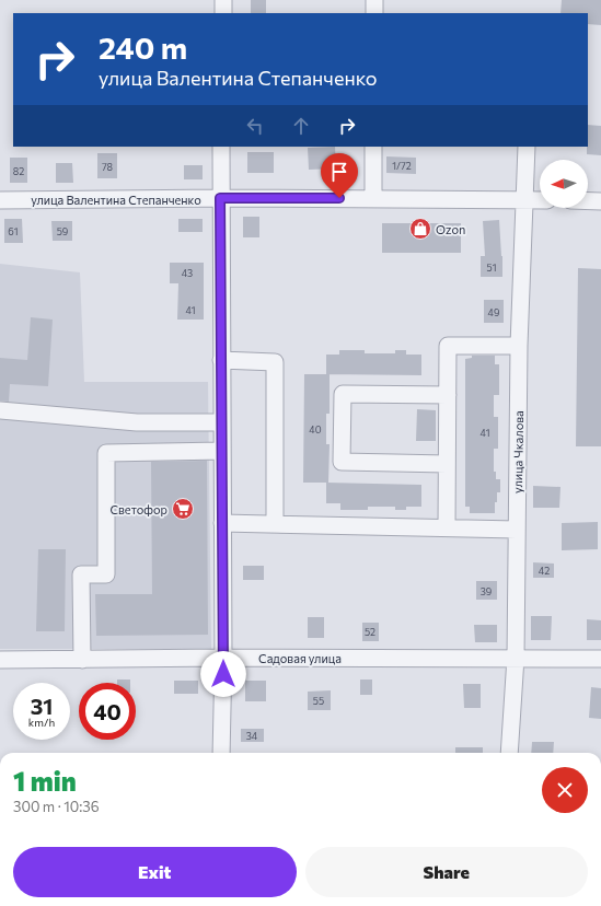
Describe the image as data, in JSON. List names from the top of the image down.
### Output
{
  "streets": {
    "street": ["улица Валентина Степанченко", "улица Чкалова", "Садовая улица"]
  },
  "crossings": [
    ["улица Валентина Степанченко", "улица Чкалова"],
    ["улица Чкалова", "Садовая улица"]
  ],
  "places": {
    "shop": ["Ozon"],
    "supermarket": ["Светофор"]
  },
  "house_numbers": [
    "1/72",
    "78",
    "82",
    "61",
    "59",
    "51",
    "43",
    "41",
    "49",
    "40",
    "41",
    "42",
    "39",
    "52",
    "55",
    "34"
  ],
  "north": "left",
  "page": {
    "turn": ["240 m", "улица Валентина Степанченко"],
    "speed": "31 km/h",
    "limit": "40",
    "heading": ["1 min", "300 m · 10:36"],
    "buttons": ["Exit", "Share"]
  }
}
